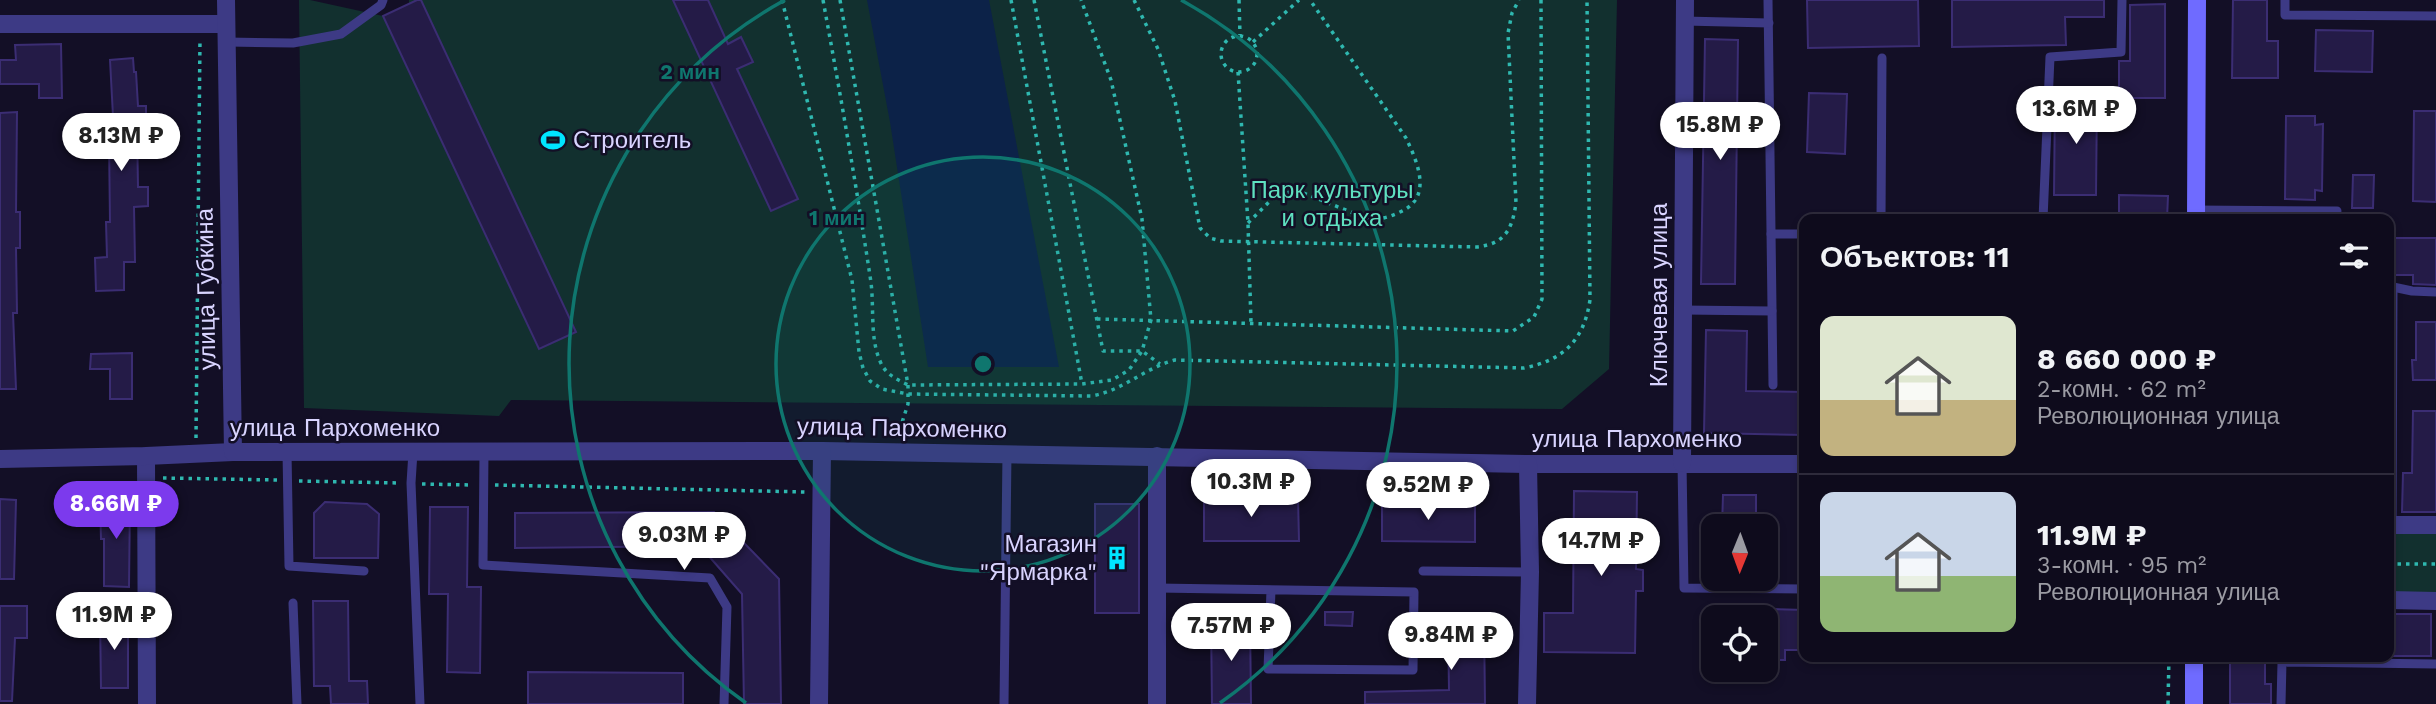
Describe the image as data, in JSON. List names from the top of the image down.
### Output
{
  "streets": {
    "street": ["улица Губкина", "Ключевая улица", "улица Пархоменко"]
  },
  "crossings": [
    ["улица Губкина", "улица Пархоменко"],
    ["Ключевая улица", "улица Пархоменко"]
  ],
  "parks": ["Парк культуры и отдыха"],
  "places": {
    "sports": ["Строитель"],
    "building": ["Магазин \"Ярмарка\""]
  },
  "north": "bottom",
  "page": {
    "price": [
      "13.6M ₽",
      "15.8M ₽",
      "8.13M ₽",
      "10.3M ₽",
      "9.52M ₽",
      "8.66M ₽",
      "9.03M ₽",
      "14.7M ₽",
      "11.9M ₽",
      "7.57M ₽",
      "9.84M ₽"
    ],
    "heading": "Объектов: 11",
    "list": [
      {
        "name": "8 660 000 ₽",
        "note": "2-комн. · 62 m² · Революционная улица"
      },
      {
        "name": "11.9M ₽",
        "note": "3-комн. · 95 m² · Революционная улица"
      }
    ]
  },
  "rings": ["2 мин", "1 мин"]
}
